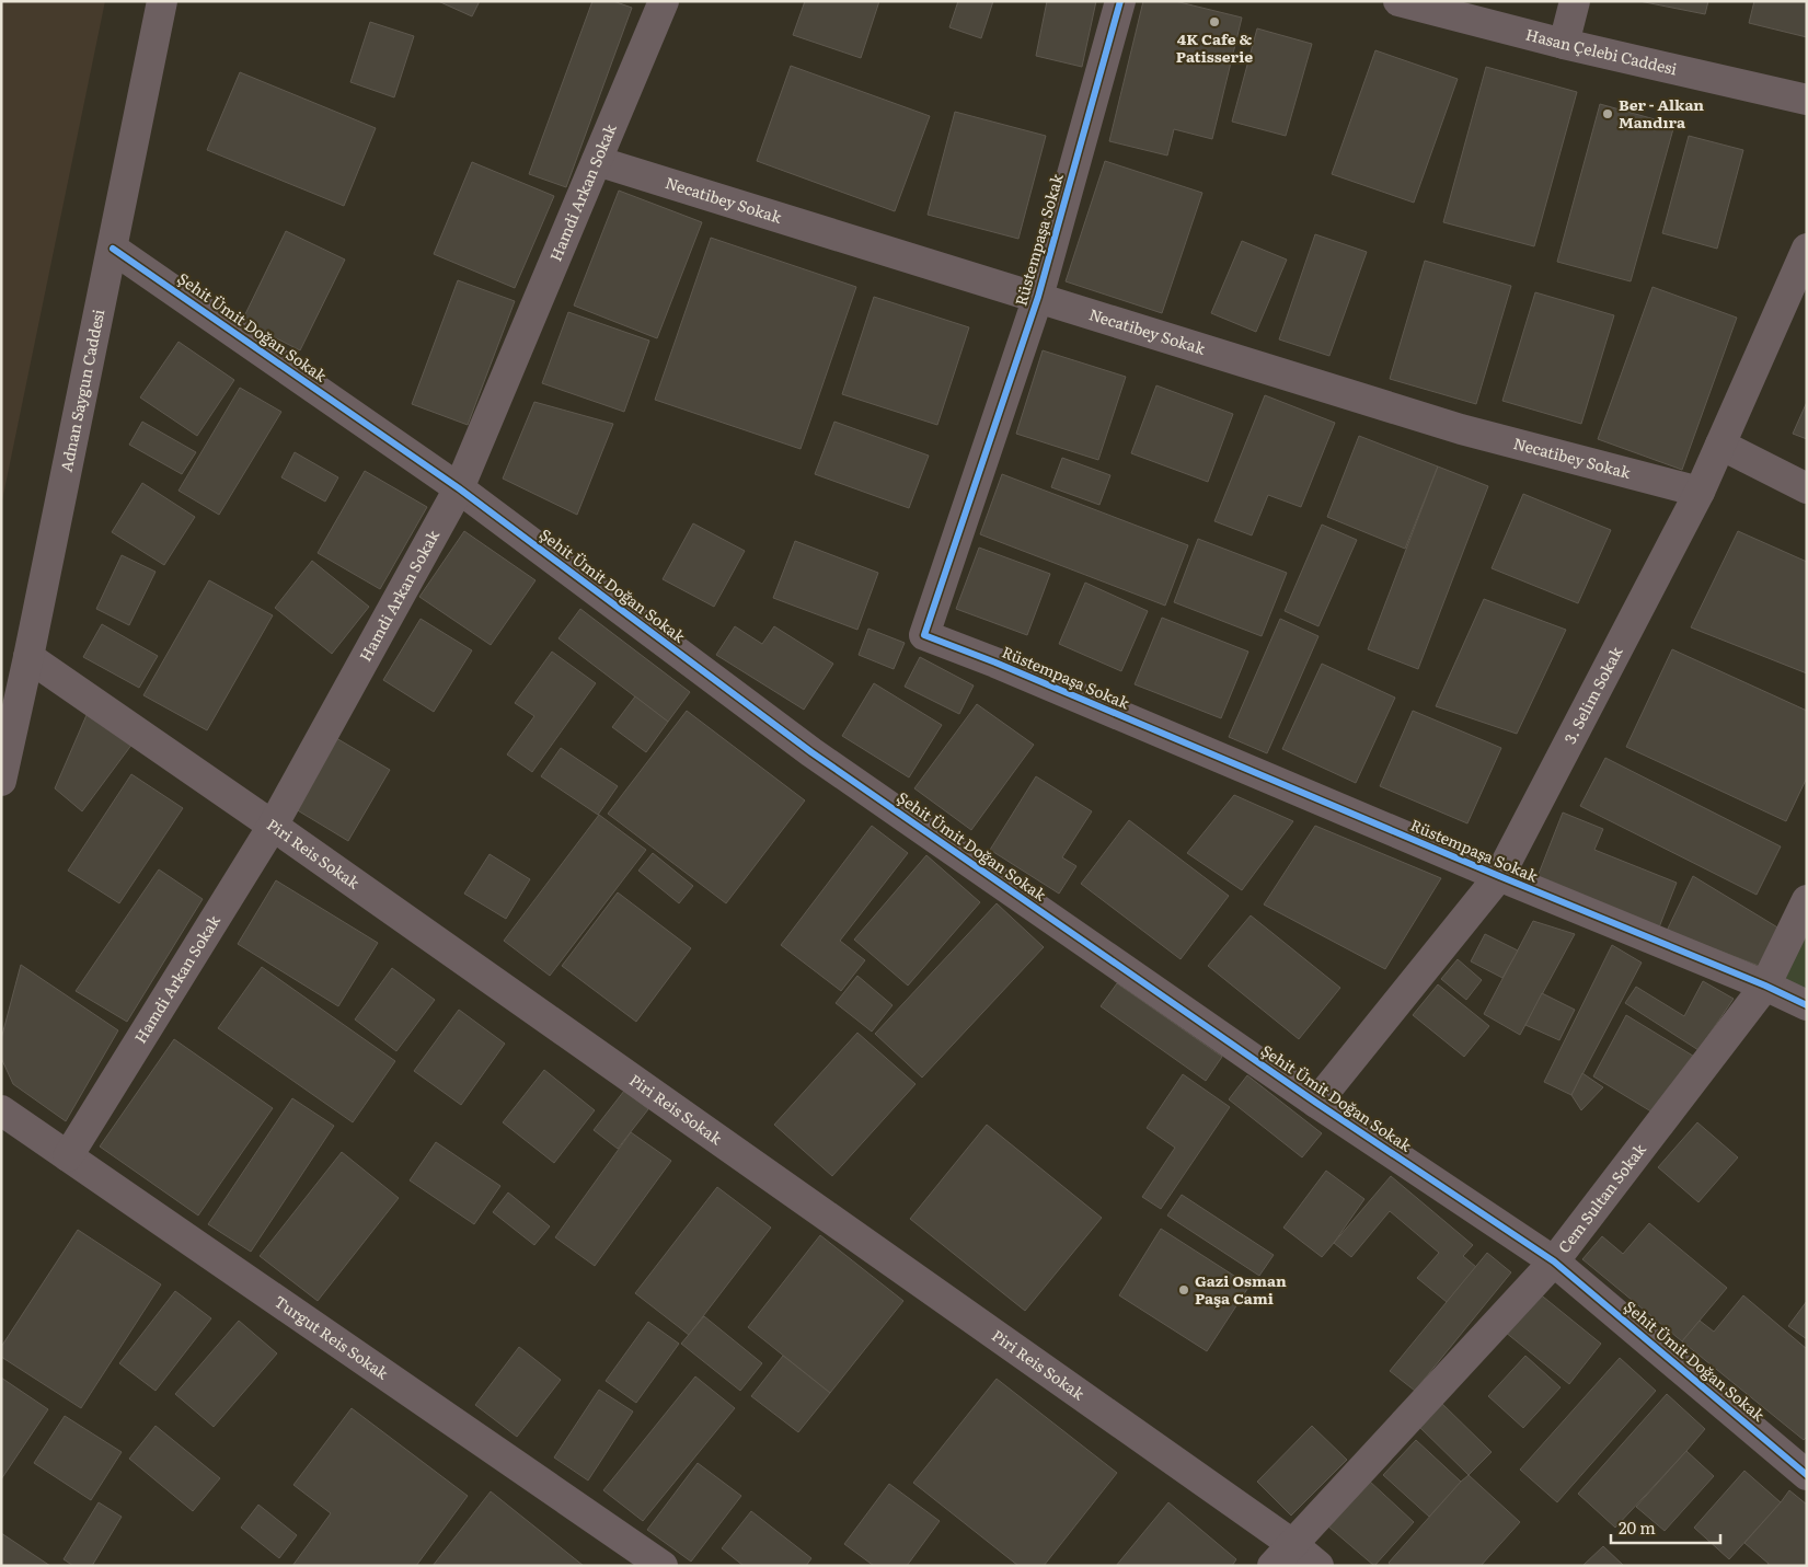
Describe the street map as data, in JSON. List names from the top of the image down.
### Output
{
  "streets": {
    "street": [
      "Hasan Çelebi Caddesi",
      "Hamdi Arkan Sokak",
      "Necatibey Sokak",
      "Rüstempaşa Sokak",
      "Şehit Ümit Doğan Sokak",
      "Adnan Saygun Caddesi",
      "3. Selim Sokak",
      "Piri Reis Sokak",
      "Cem Sultan Sokak",
      "Turgut Reis Sokak"
    ]
  },
  "crossings": [
    ["Hamdi Arkan Sokak", "Necatibey Sokak"],
    ["Hamdi Arkan Sokak", "Şehit Ümit Doğan Sokak"],
    ["Hamdi Arkan Sokak", "Piri Reis Sokak"],
    ["Hamdi Arkan Sokak", "Turgut Reis Sokak"],
    ["Necatibey Sokak", "Rüstempaşa Sokak"],
    ["Necatibey Sokak", "3. Selim Sokak"],
    ["Rüstempaşa Sokak", "3. Selim Sokak"],
    ["Rüstempaşa Sokak", "Cem Sultan Sokak"],
    ["Şehit Ümit Doğan Sokak", "Adnan Saygun Caddesi"],
    ["Şehit Ümit Doğan Sokak", "3. Selim Sokak"],
    ["Şehit Ümit Doğan Sokak", "Cem Sultan Sokak"],
    ["Adnan Saygun Caddesi", "Piri Reis Sokak"],
    ["Piri Reis Sokak", "Cem Sultan Sokak"]
  ],
  "places": ["4K Cafe & Patisserie", "Ber - Alkan Mandıra", "Gazi Osman Paşa Cami"],
  "scale_bar": "20 m"
}
